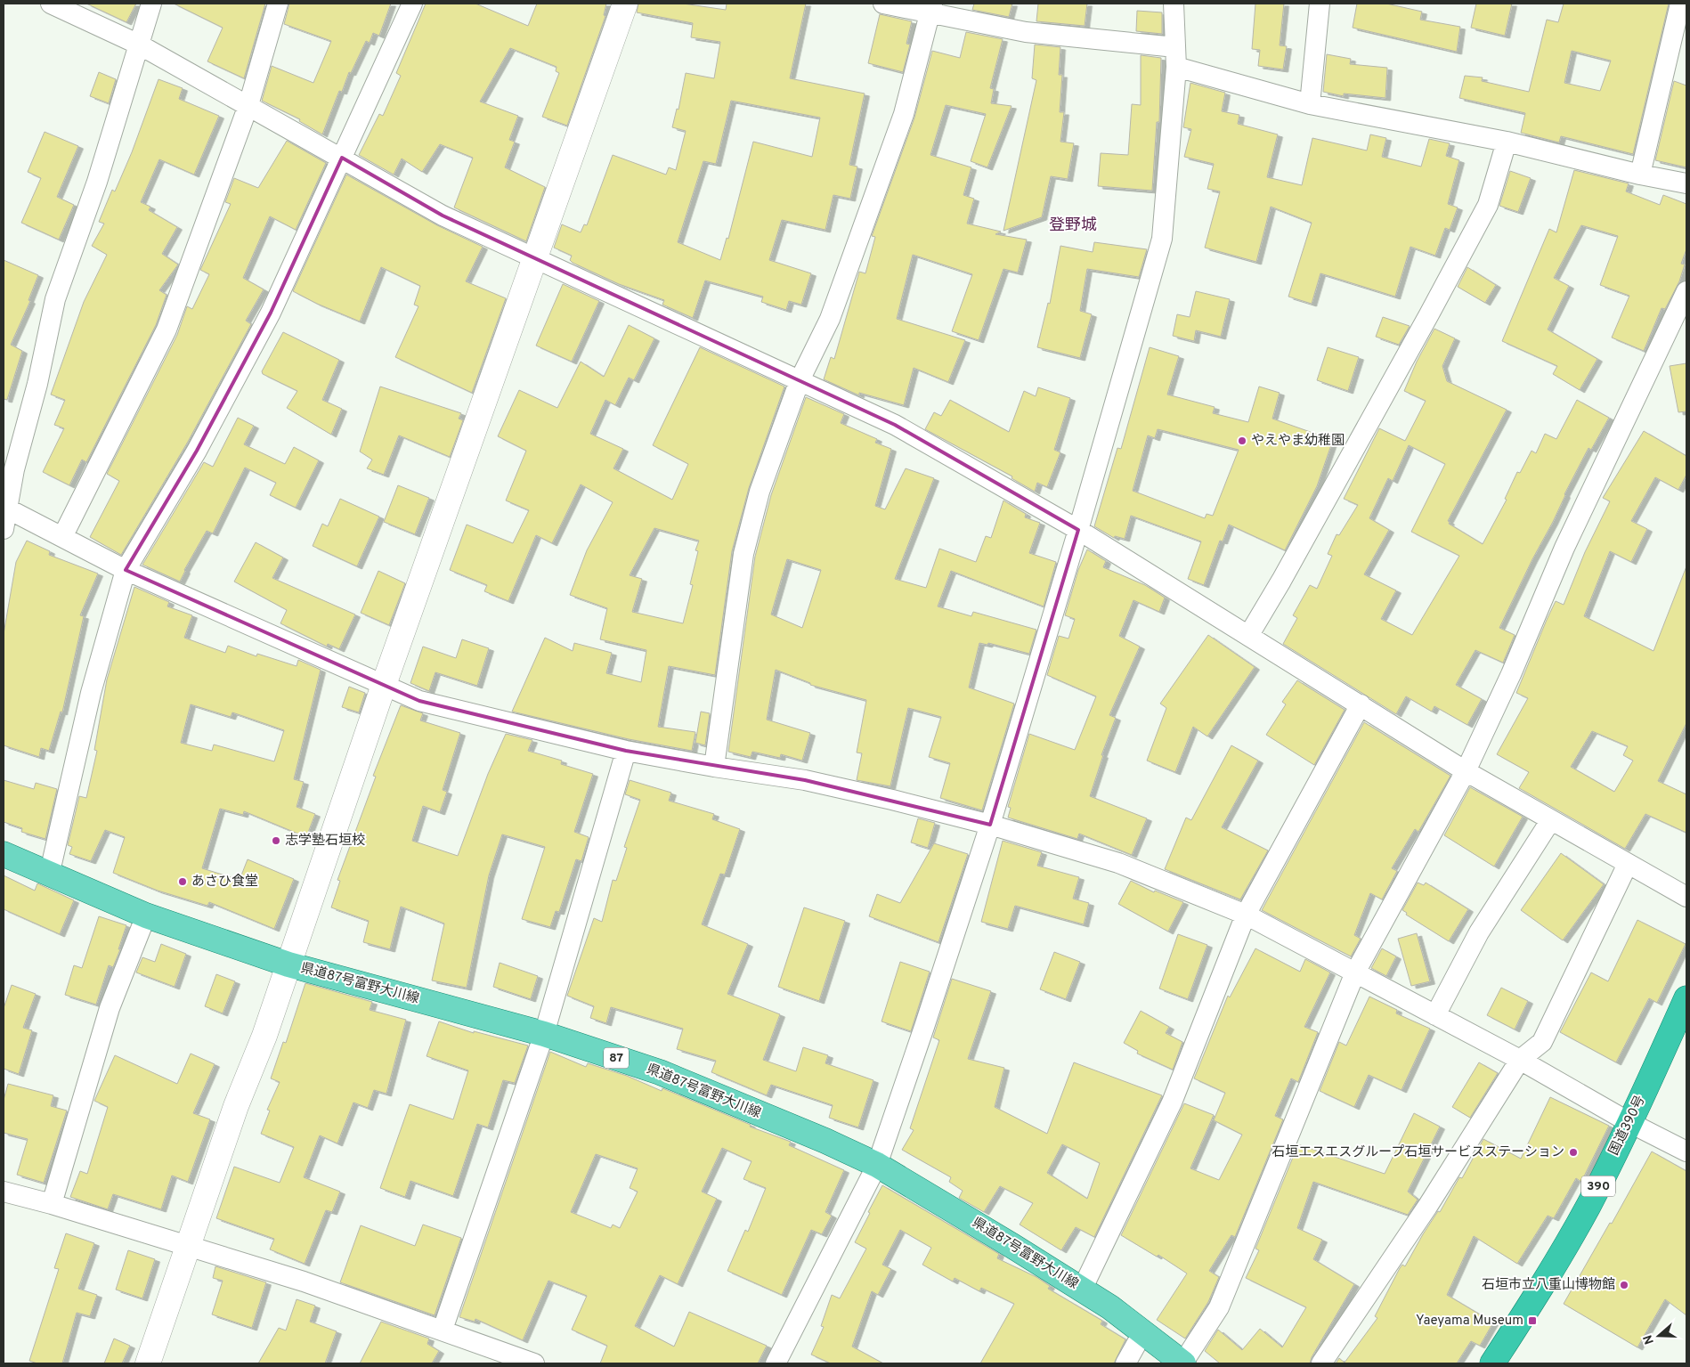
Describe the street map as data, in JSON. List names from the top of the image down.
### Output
{
  "streets": {
    "highway": ["国道390号", "390"],
    "main road": ["県道87号富野大川線", "87"]
  },
  "districts": ["登野城"],
  "places": {
    "other": [
      "やえやま幼稚園",
      "志学塾石垣校",
      "あさひ食堂",
      "石垣エスエスグループ石垣サービスステーション",
      "石垣市立八重山博物館"
    ],
    "transit": ["Yaeyama Museum"]
  },
  "north": "left"
}
